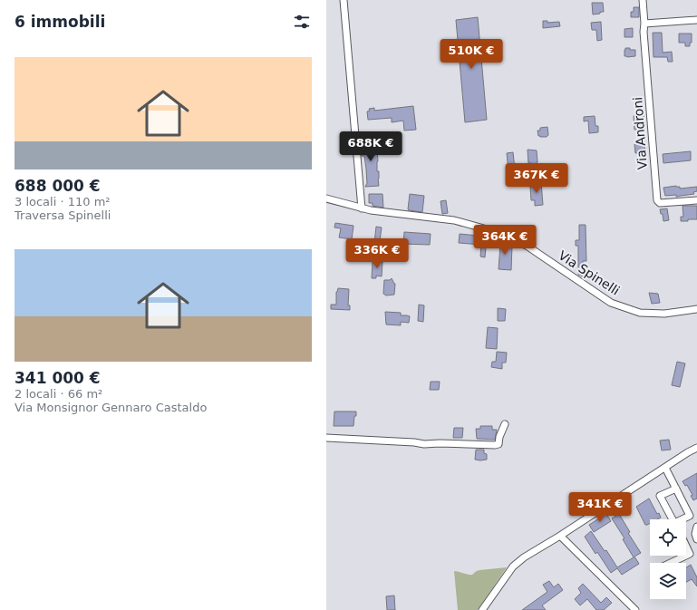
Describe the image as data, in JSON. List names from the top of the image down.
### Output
{
  "streets": {
    "street": ["Via Androni", "Via Spinelli"]
  },
  "page": {
    "heading": "6 immobili",
    "price": [
      "510K €",
      "688K €",
      "367K €",
      "364K €",
      "336K €",
      "341K €"
    ],
    "list": [
      {
        "name": "688 000 €",
        "note": "3 locali · 110 m² · Traversa Spinelli"
      },
      {
        "name": "341 000 €",
        "note": "2 locali · 66 m² · Via Monsignor Gennaro Castaldo"
      }
    ]
  }
}
